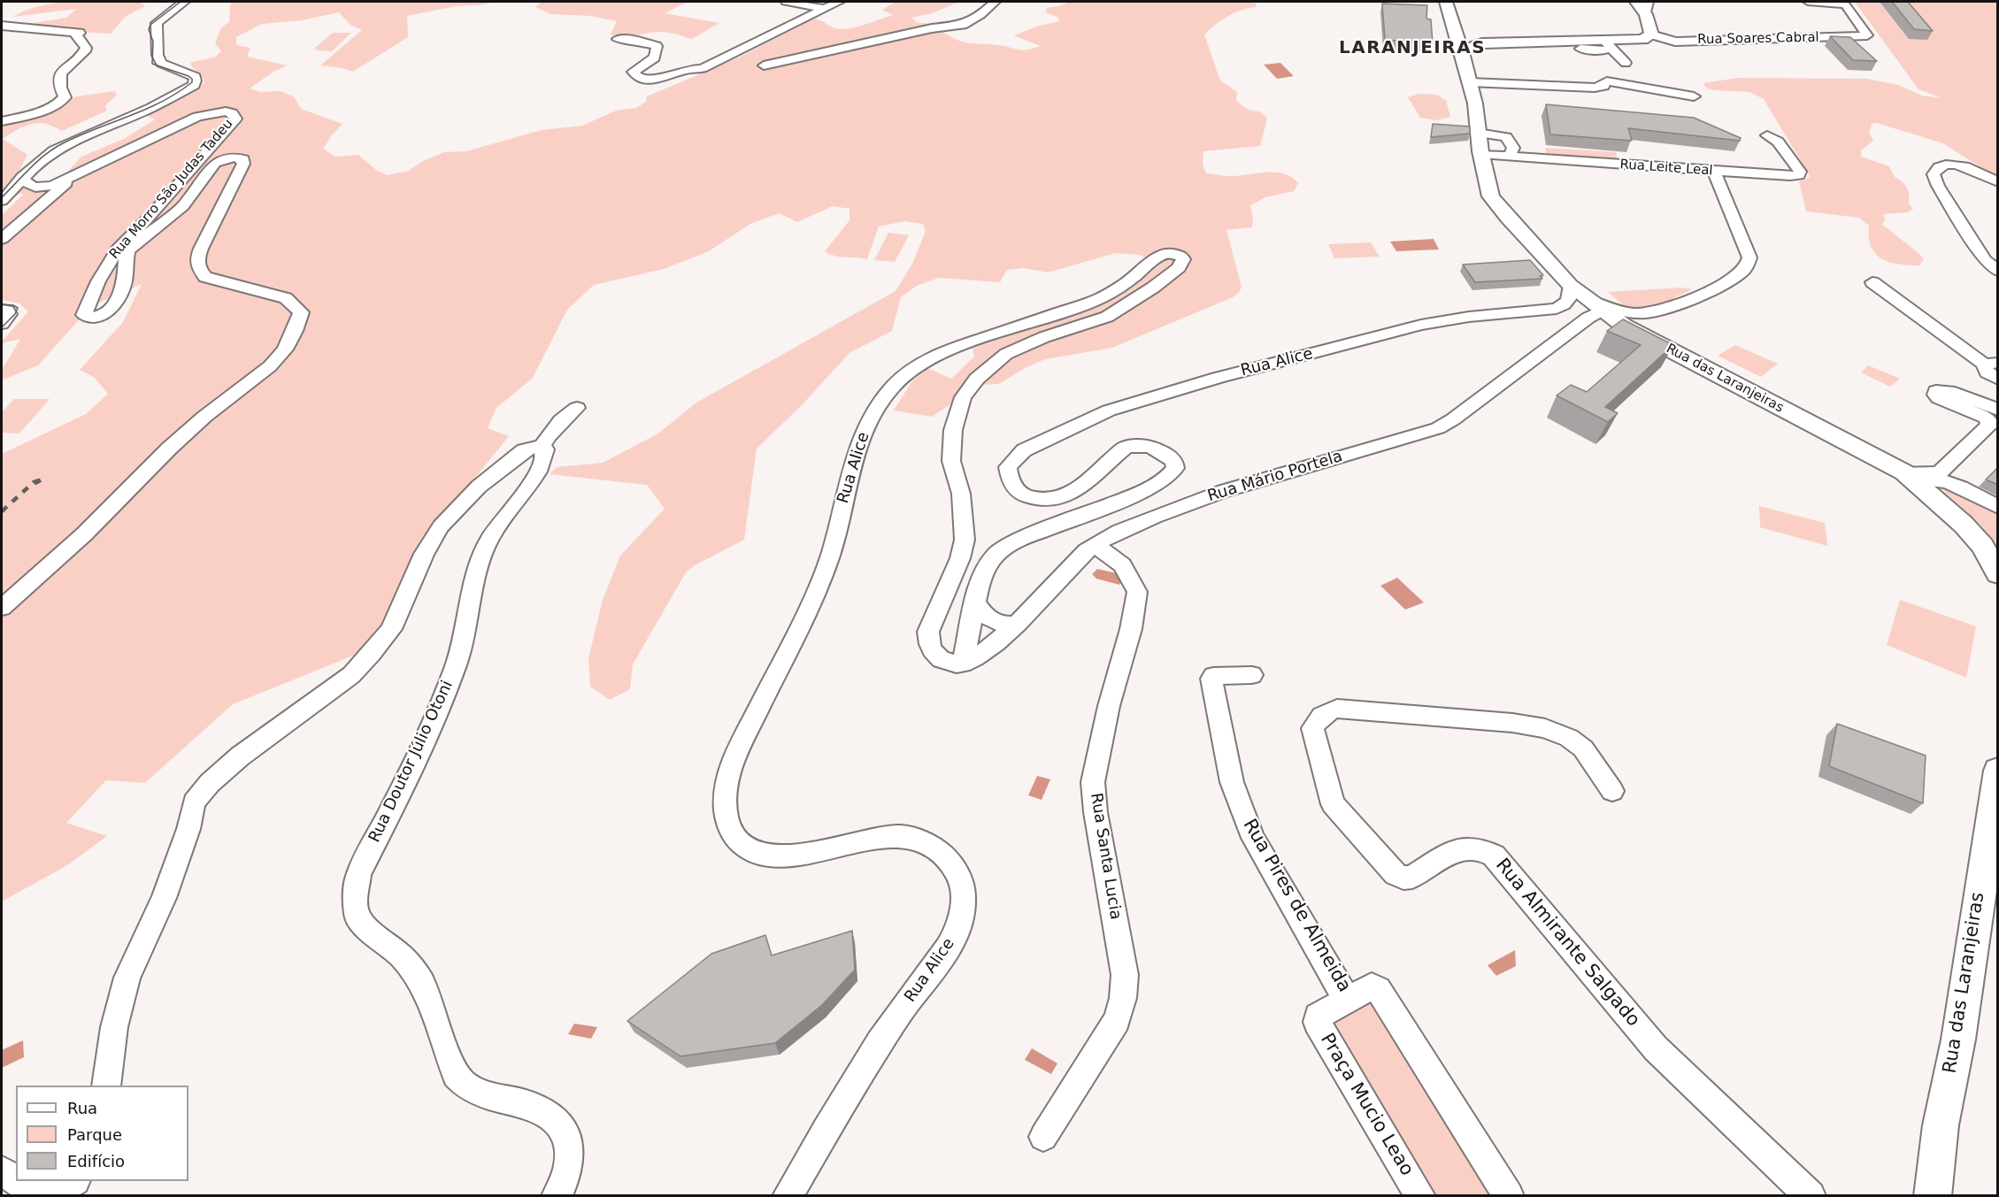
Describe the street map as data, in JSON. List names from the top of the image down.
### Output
{
  "streets": {
    "main road": ["Rua Soares Cabral", "Rua das Laranjeiras"],
    "street": [
      "Rua Leite Leal",
      "Rua Morro São Judas Tadeu",
      "Rua Alice",
      "Rua Mário Portela",
      "Rua Doutor Júlio Otoni",
      "Rua Santa Lucia",
      "Rua Pires de Almeida",
      "Rua Almirante Salgado",
      "Praça Mucio Leao"
    ]
  },
  "crossings": [
    ["Rua Soares Cabral", "Rua das Laranjeiras"],
    ["Rua Leite Leal", "Rua das Laranjeiras"],
    ["Rua Alice", "Rua Mário Portela"],
    ["Rua das Laranjeiras", "Rua Mário Portela"],
    ["Rua Mário Portela", "Rua Santa Lucia"],
    ["Rua Pires de Almeida", "Praça Mucio Leao"]
  ],
  "districts": ["LARANJEIRAS"],
  "legend": ["Rua", "Parque", "Edifício"]
}
